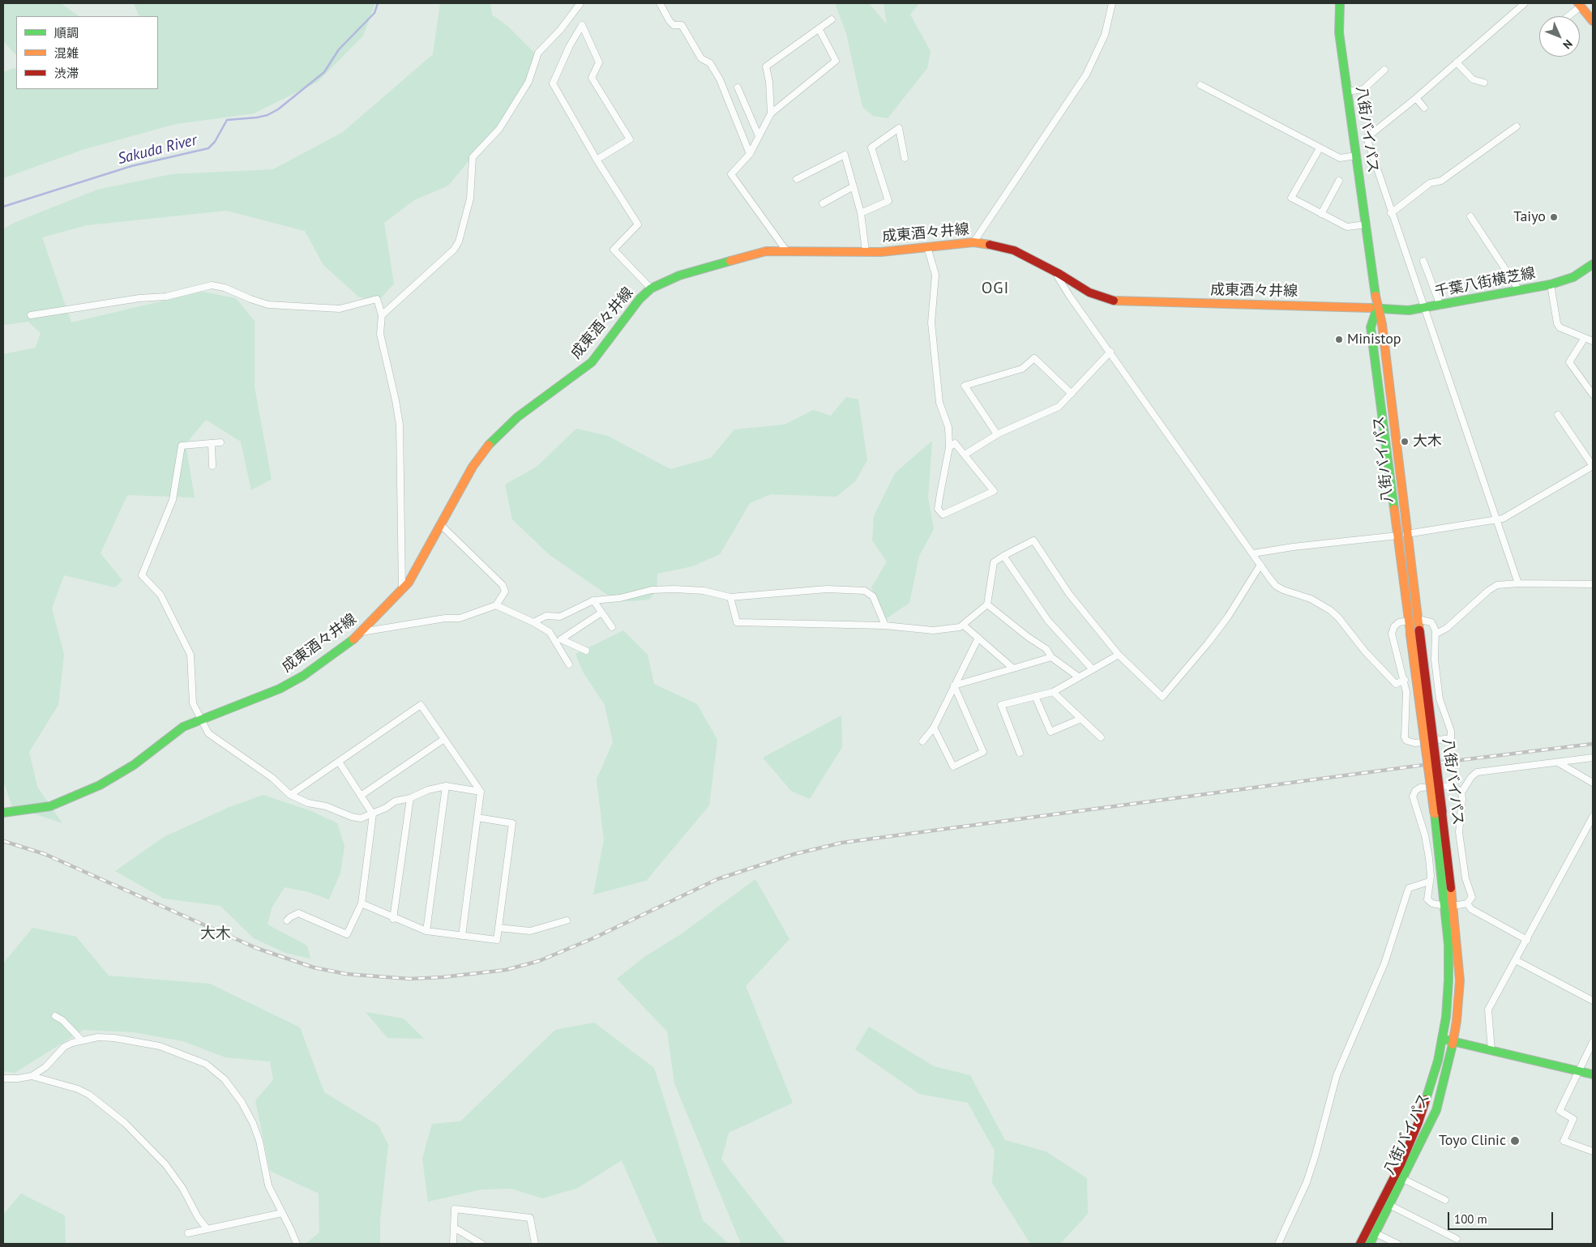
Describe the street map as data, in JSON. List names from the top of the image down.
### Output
{
  "streets": {
    "main road": ["八街バイパス", "成東酒々井線", "千葉八街横芝線"]
  },
  "crossings": [
    ["八街バイパス", "成東酒々井線"],
    ["八街バイパス", "千葉八街横芝線"],
    ["成東酒々井線", "千葉八街横芝線"]
  ],
  "districts": ["OGI", "大木"],
  "water": ["Sakuda River"],
  "places": [
    "Taiyo",
    "Ministop",
    "大木",
    "Toyo Clinic"
  ],
  "legend": ["順調", "混雑", "渋滞"],
  "scale_bar": "100 m",
  "north": "bottom right"
}
